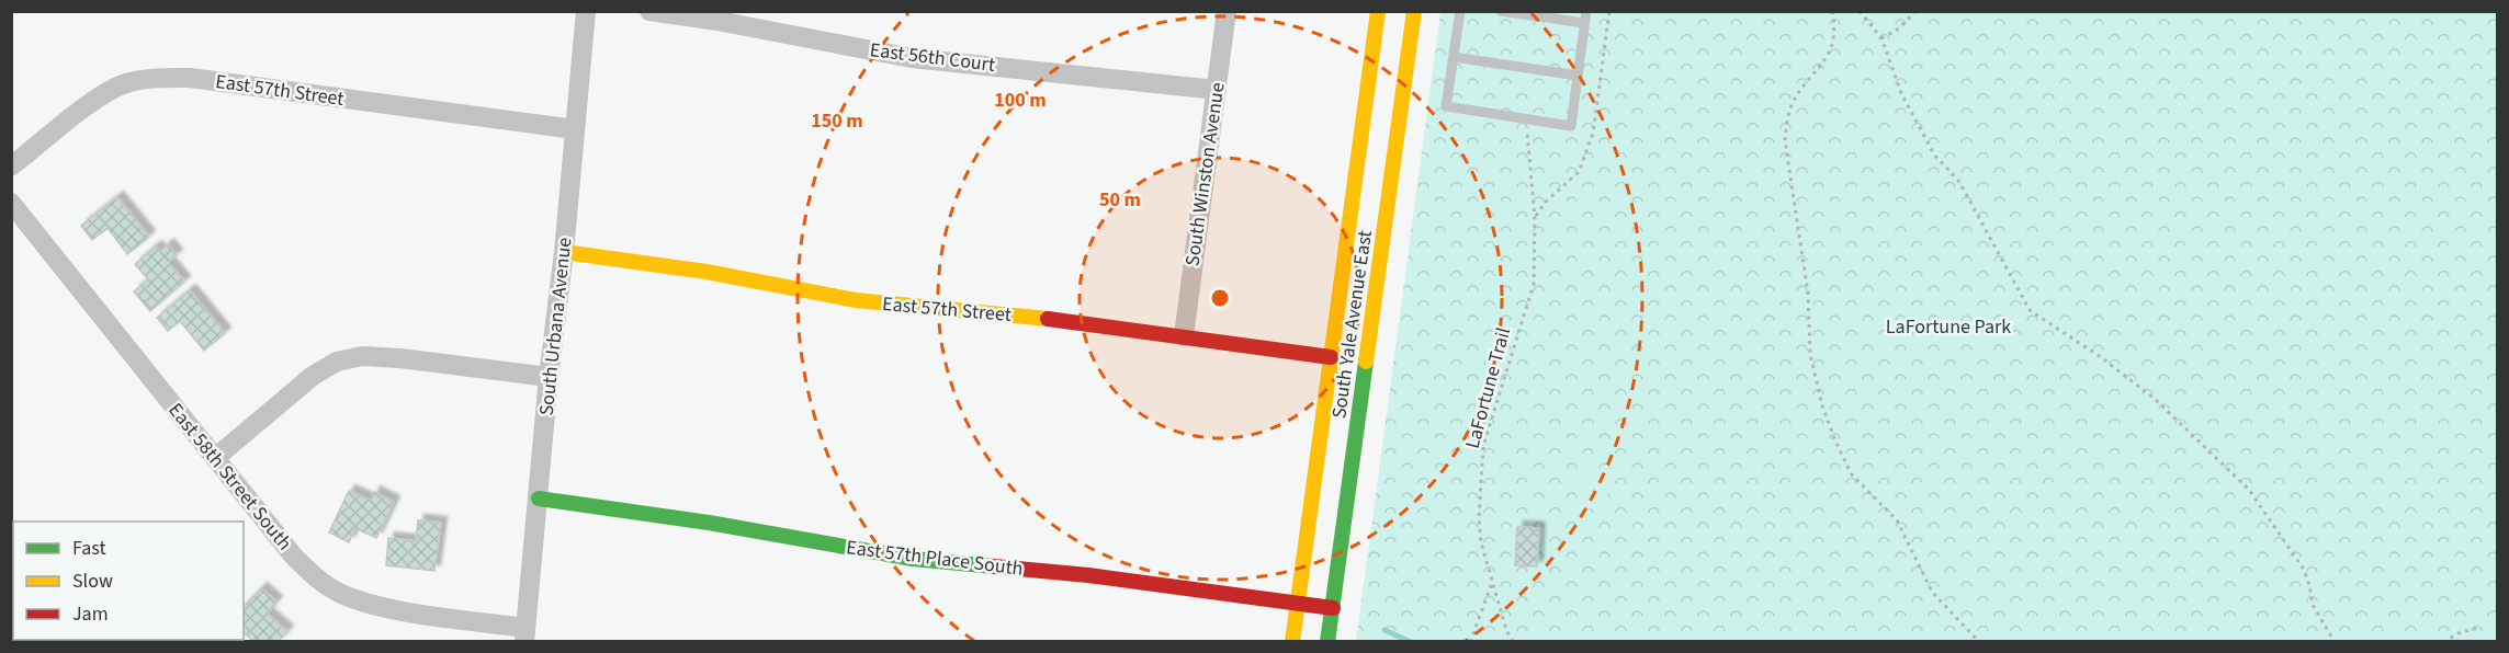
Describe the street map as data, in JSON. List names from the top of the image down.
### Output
{
  "streets": {
    "street": [
      "East 56th Court",
      "East 57th Street",
      "South Winston Avenue",
      "South Yale Avenue East",
      "South Urbana Avenue",
      "East 58th Street South",
      "East 57th Place South"
    ],
    "path": ["LaFortune Trail"]
  },
  "crossings": [
    ["East 56th Court", "South Winston Avenue"],
    ["East 57th Street", "South Winston Avenue"],
    ["East 57th Street", "South Yale Avenue East"],
    ["East 57th Street", "South Urbana Avenue"],
    ["South Yale Avenue East", "East 57th Place South"],
    ["South Urbana Avenue", "East 58th Street South"],
    ["South Urbana Avenue", "East 57th Place South"]
  ],
  "parks": ["LaFortune Park"],
  "legend": ["Fast", "Slow", "Jam"],
  "rings": ["100 m", "150 m", "50 m"]
}
